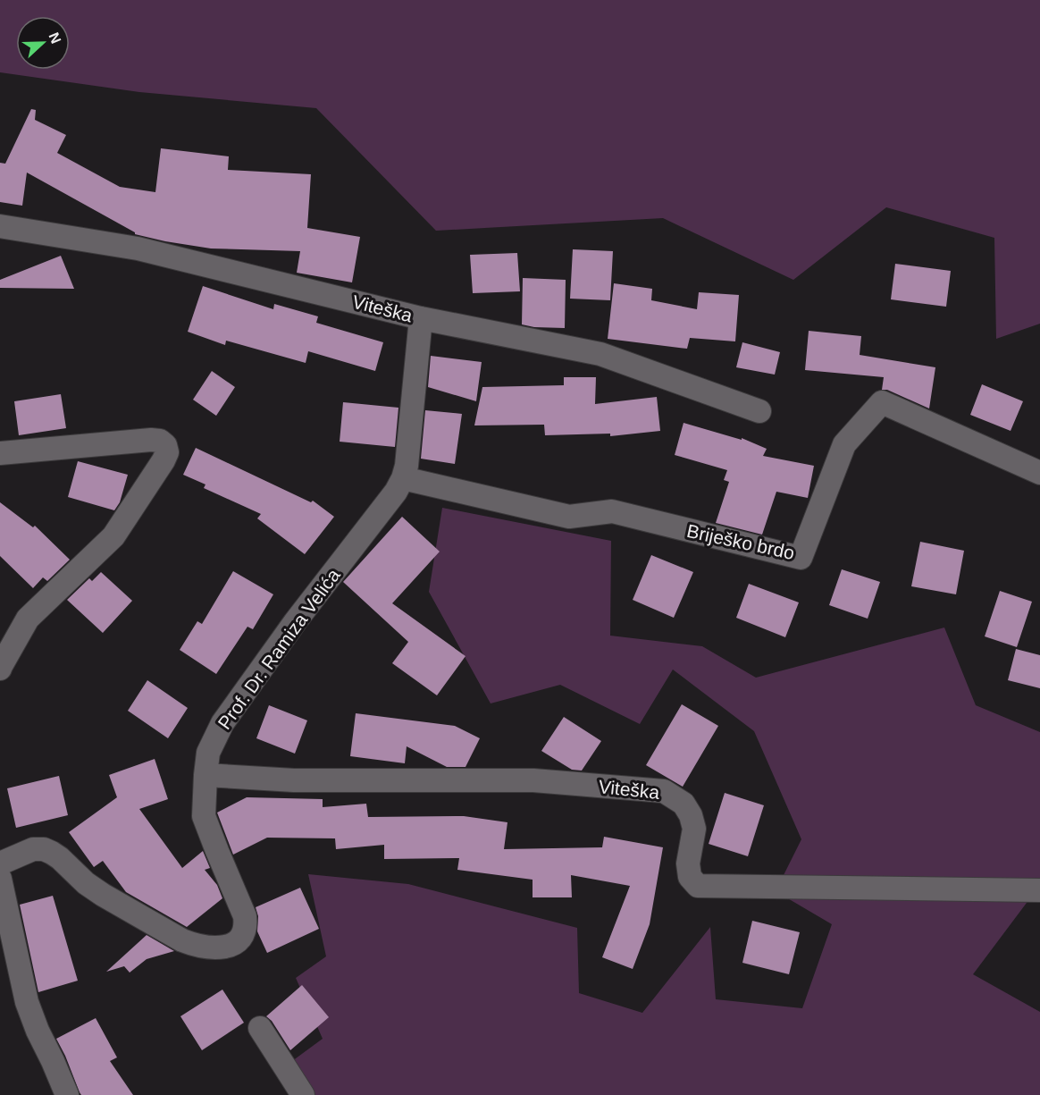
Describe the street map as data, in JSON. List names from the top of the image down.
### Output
{
  "streets": {
    "street": ["Viteška", "Briješko brdo", "Prof. Dr. Ramiza Velića"]
  },
  "crossings": [
    ["Viteška", "Prof. Dr. Ramiza Velića"],
    ["Briješko brdo", "Prof. Dr. Ramiza Velića"]
  ],
  "north": "right"
}
